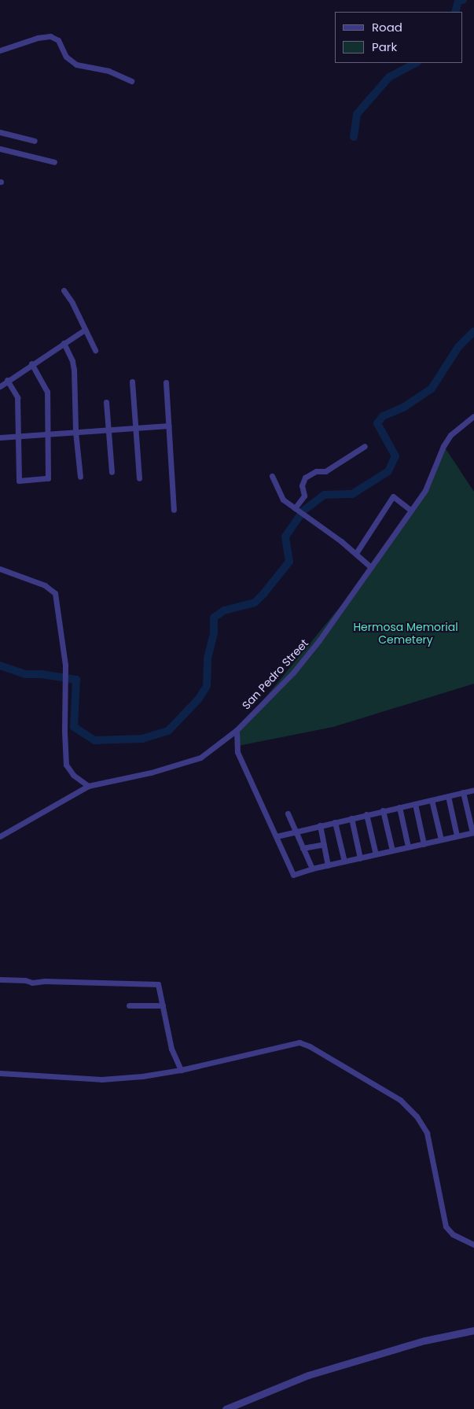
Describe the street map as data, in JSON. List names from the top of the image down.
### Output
{
  "streets": {
    "street": ["San Pedro Street"]
  },
  "parks": ["Hermosa Memorial Cemetery"],
  "legend": ["Road", "Park"]
}
